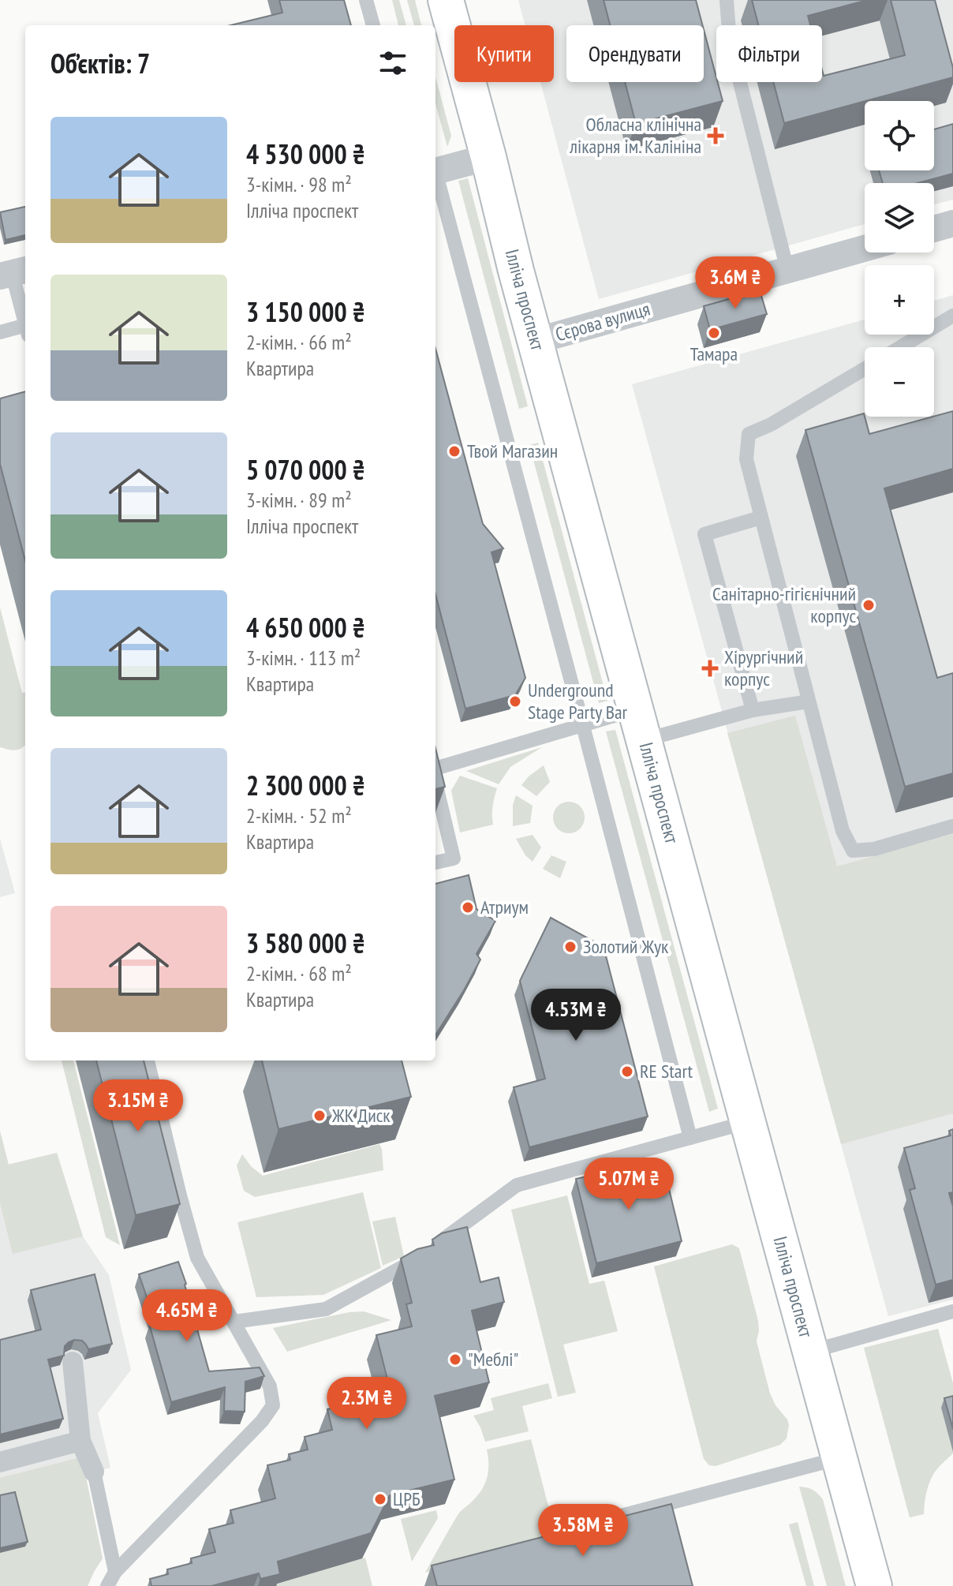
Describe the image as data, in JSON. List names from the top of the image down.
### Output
{
  "streets": {
    "main road": ["Ілліча проспект"],
    "street": ["Сєрова вулиця"]
  },
  "crossings": [
    ["Ілліча проспект", "Сєрова вулиця"]
  ],
  "places": {
    "health": ["Обласна клінічна лікарня ім. Калініна", "Хірургічний корпус"],
    "other": [
      "Тамара",
      "Твой Магазин",
      "Санітарно-гігієнічний корпус",
      "Underground Stage Party Bar",
      "Атриум",
      "Золотий Жук",
      "RE Start",
      "ЖК Диск",
      "\"Меблі\"",
      "ЦРБ"
    ]
  },
  "page": {
    "chip": ["Купити", "Орендувати", "Фільтри"],
    "heading": "Об’єктів: 7",
    "map_buttons": ["+", "−"],
    "list": [
      {
        "name": "4 530 000 ₴",
        "note": "3-кімн. · 98 m² · Ілліча проспект"
      },
      {
        "name": "3 150 000 ₴",
        "note": "2-кімн. · 66 m² · Квартира"
      },
      {
        "name": "5 070 000 ₴",
        "note": "3-кімн. · 89 m² · Ілліча проспект"
      },
      {
        "name": "4 650 000 ₴",
        "note": "3-кімн. · 113 m² · Квартира"
      },
      {
        "name": "2 300 000 ₴",
        "note": "2-кімн. · 52 m² · Квартира"
      },
      {
        "name": "3 580 000 ₴",
        "note": "2-кімн. · 68 m² · Квартира"
      }
    ],
    "price": [
      "3.6M ₴",
      "4.53M ₴",
      "3.15M ₴",
      "5.07M ₴",
      "4.65M ₴",
      "2.3M ₴",
      "3.58M ₴"
    ]
  }
}
